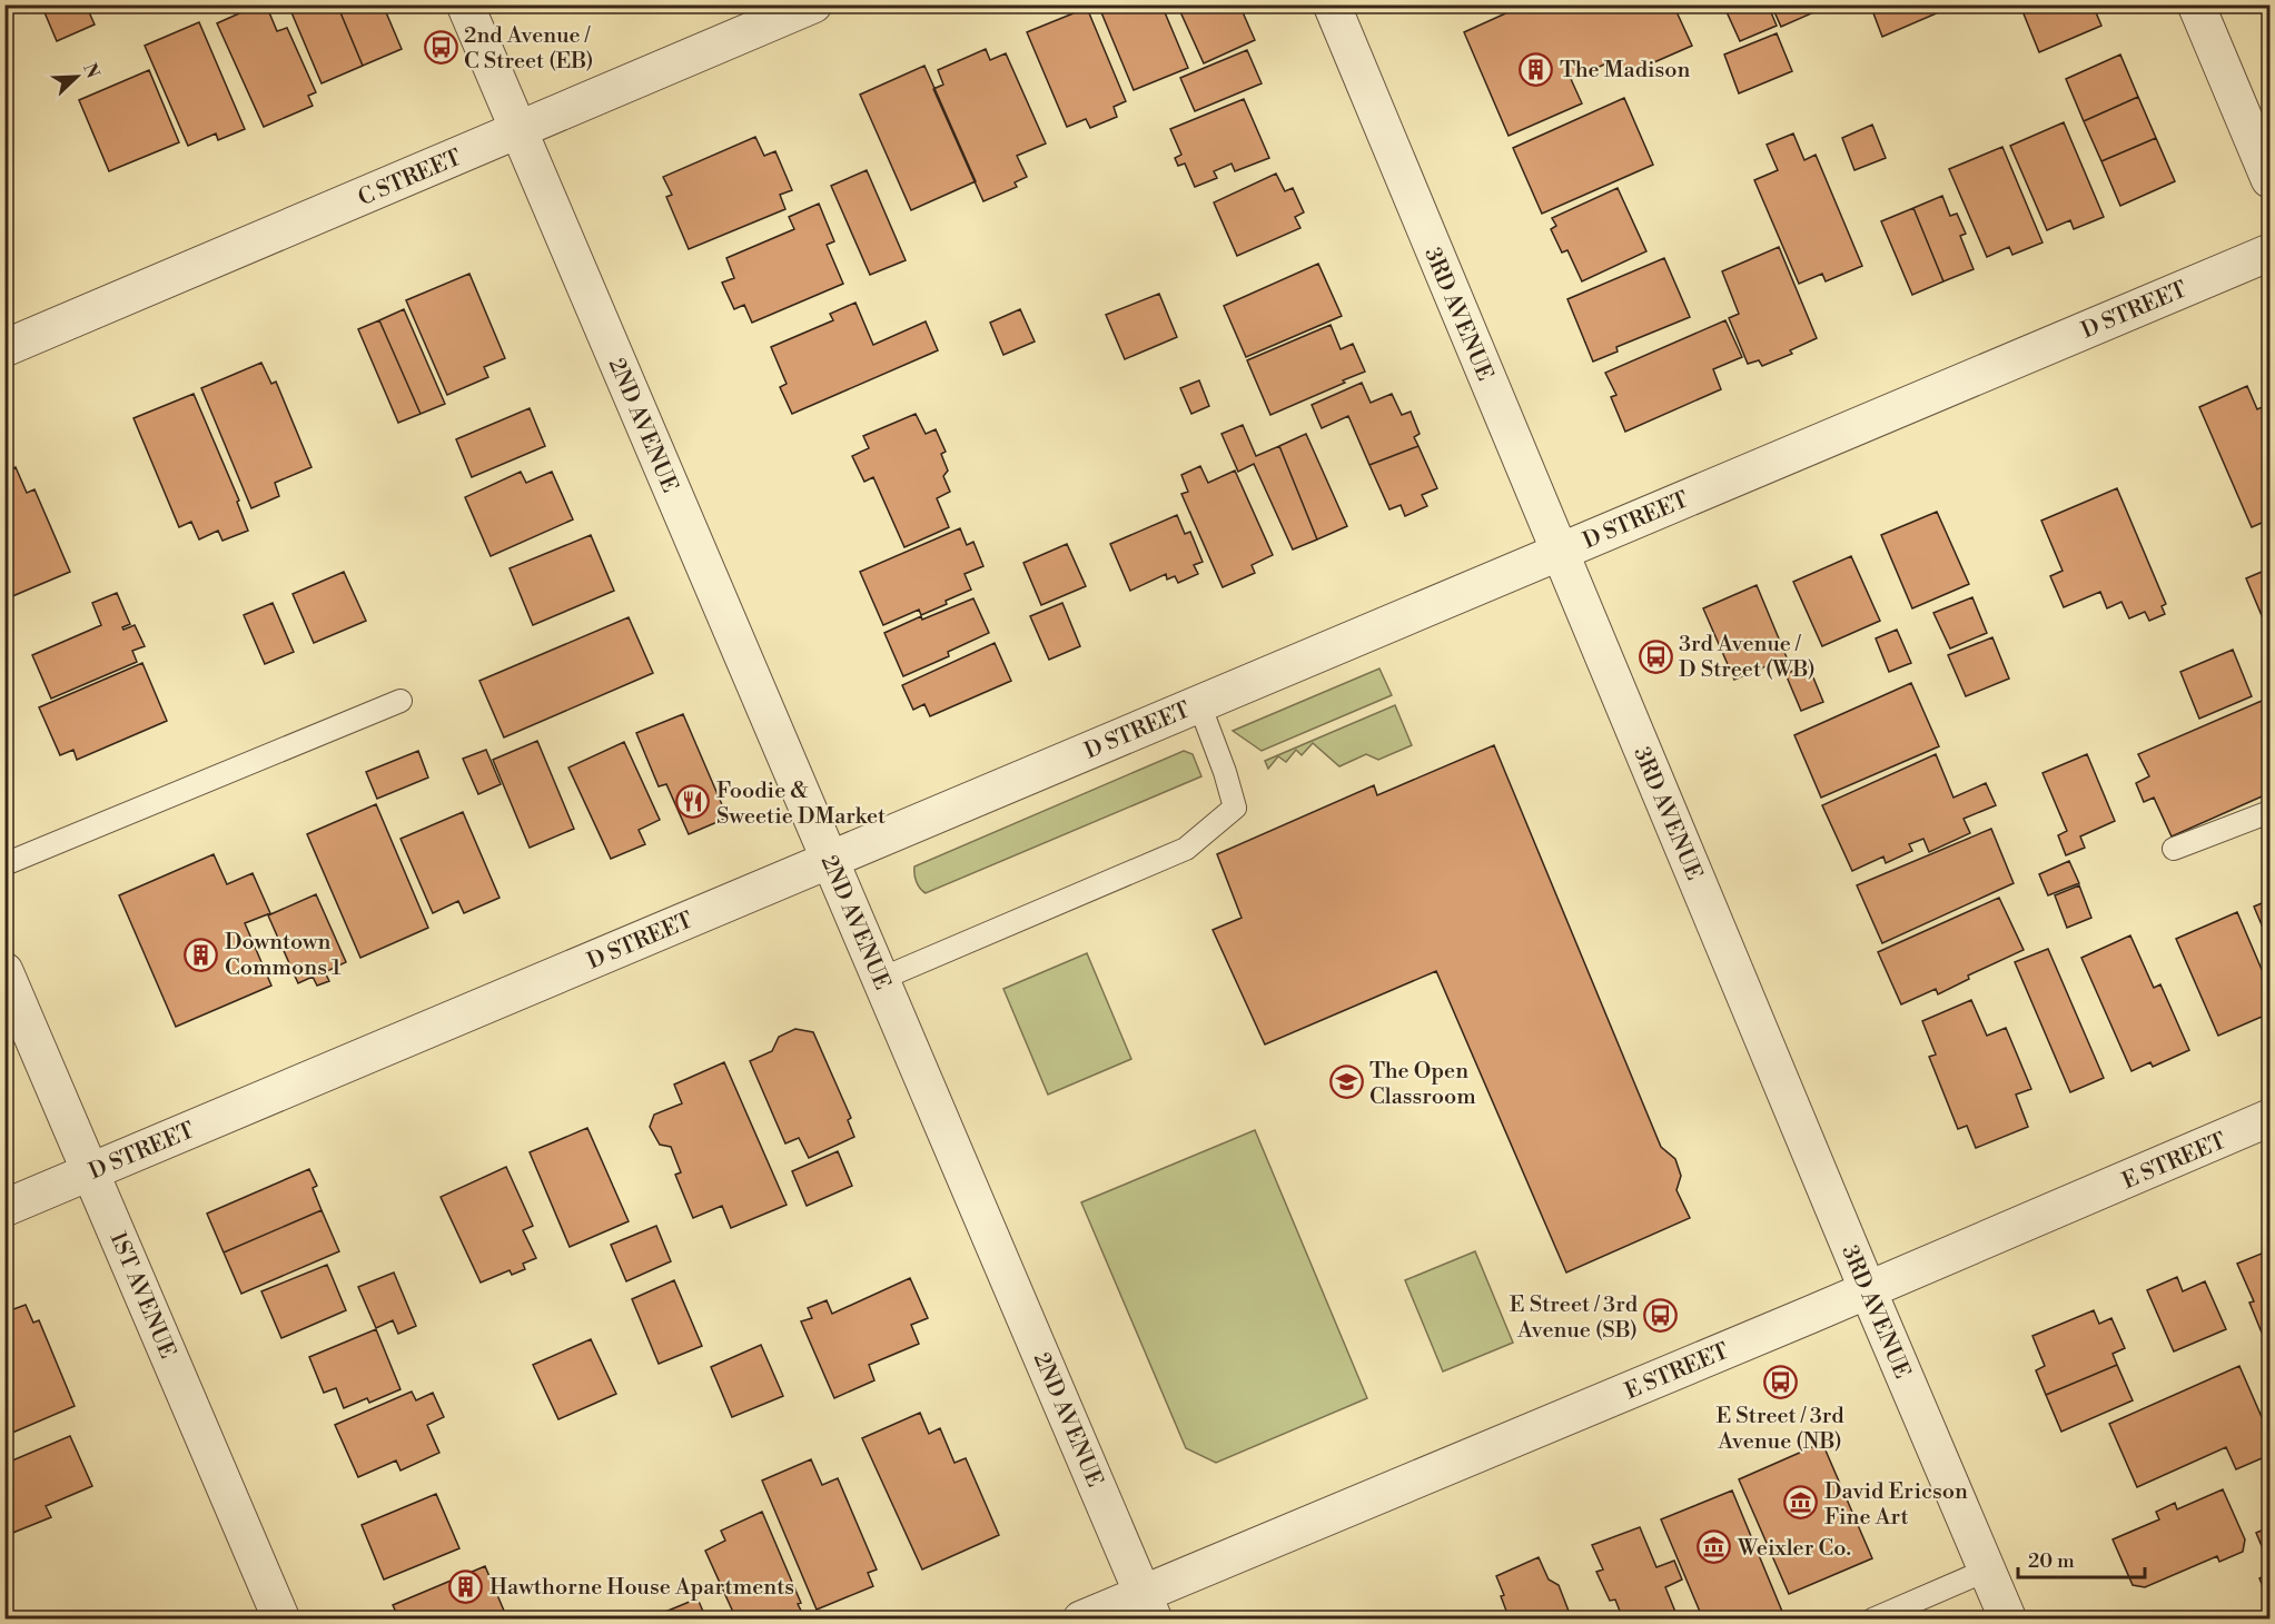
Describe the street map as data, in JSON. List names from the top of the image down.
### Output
{
  "streets": {
    "street": [
      "C STREET",
      "D STREET",
      "3RD AVENUE",
      "2ND AVENUE",
      "E STREET",
      "1ST AVENUE"
    ]
  },
  "crossings": [
    ["C STREET", "2ND AVENUE"],
    ["D STREET", "3RD AVENUE"],
    ["D STREET", "2ND AVENUE"],
    ["D STREET", "1ST AVENUE"],
    ["3RD AVENUE", "E STREET"],
    ["2ND AVENUE", "E STREET"]
  ],
  "places": {
    "bus stop": [
      "2nd Avenue / C Street (EB)",
      "3rd Avenue / D Street (WB)",
      "E Street / 3rd Avenue (SB)",
      "E Street / 3rd Avenue (NB)"
    ],
    "building": ["The Madison", "Downtown Commons 1", "Hawthorne House Apartments"],
    "restaurant": ["Foodie & Sweetie DMarket"],
    "school or university": ["The Open Classroom"],
    "museum": ["David Ericson Fine Art", "Weixler Co."]
  },
  "scale_bar": "20 m",
  "north": "top right"
}
